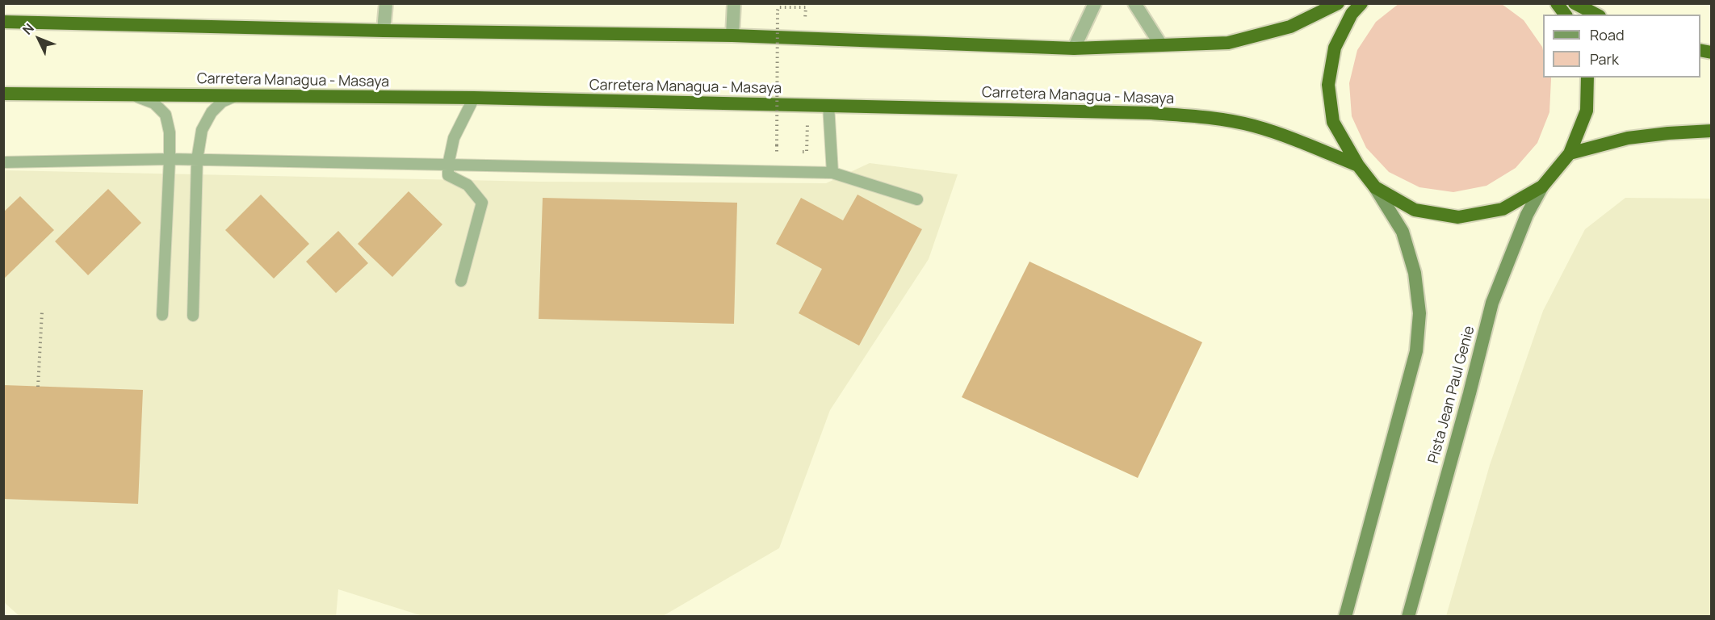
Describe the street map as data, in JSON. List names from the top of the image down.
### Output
{
  "streets": {
    "highway": ["Carretera Managua - Masaya"],
    "main road": ["Pista Jean Paul Genie"]
  },
  "legend": ["Road", "Park"],
  "north": "top left"
}
